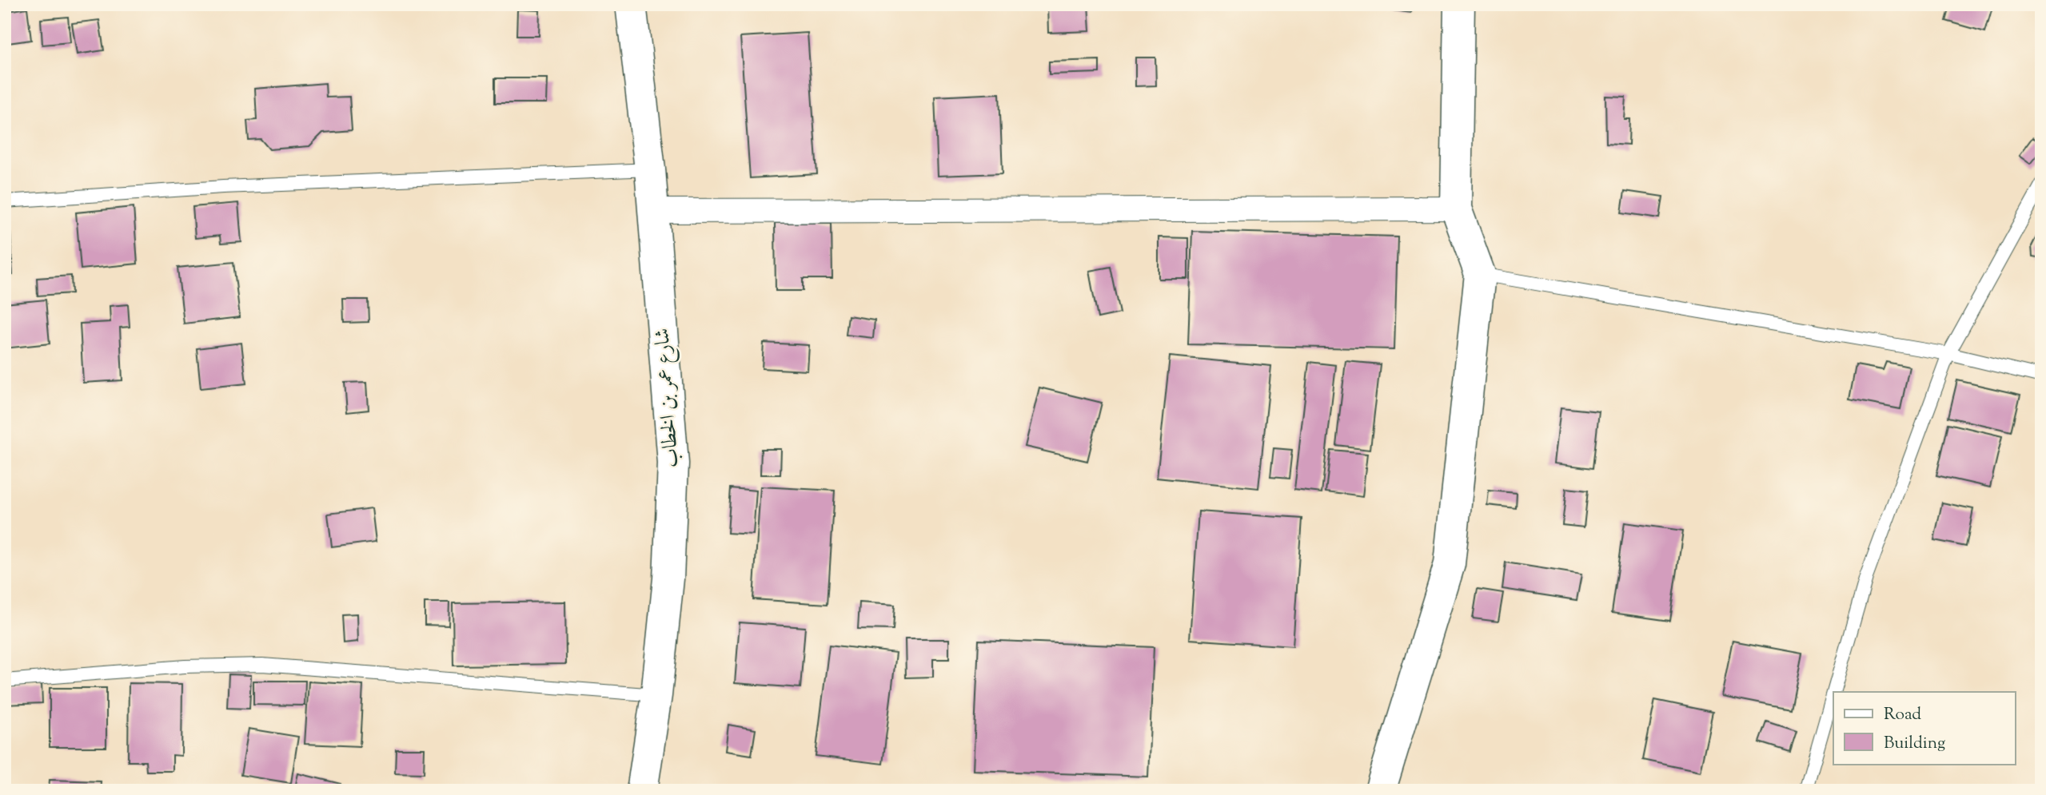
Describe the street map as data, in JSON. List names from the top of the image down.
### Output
{
  "streets": {
    "street": ["شارع عمر بن الخطاب"]
  },
  "legend": ["Road", "Building"]
}
